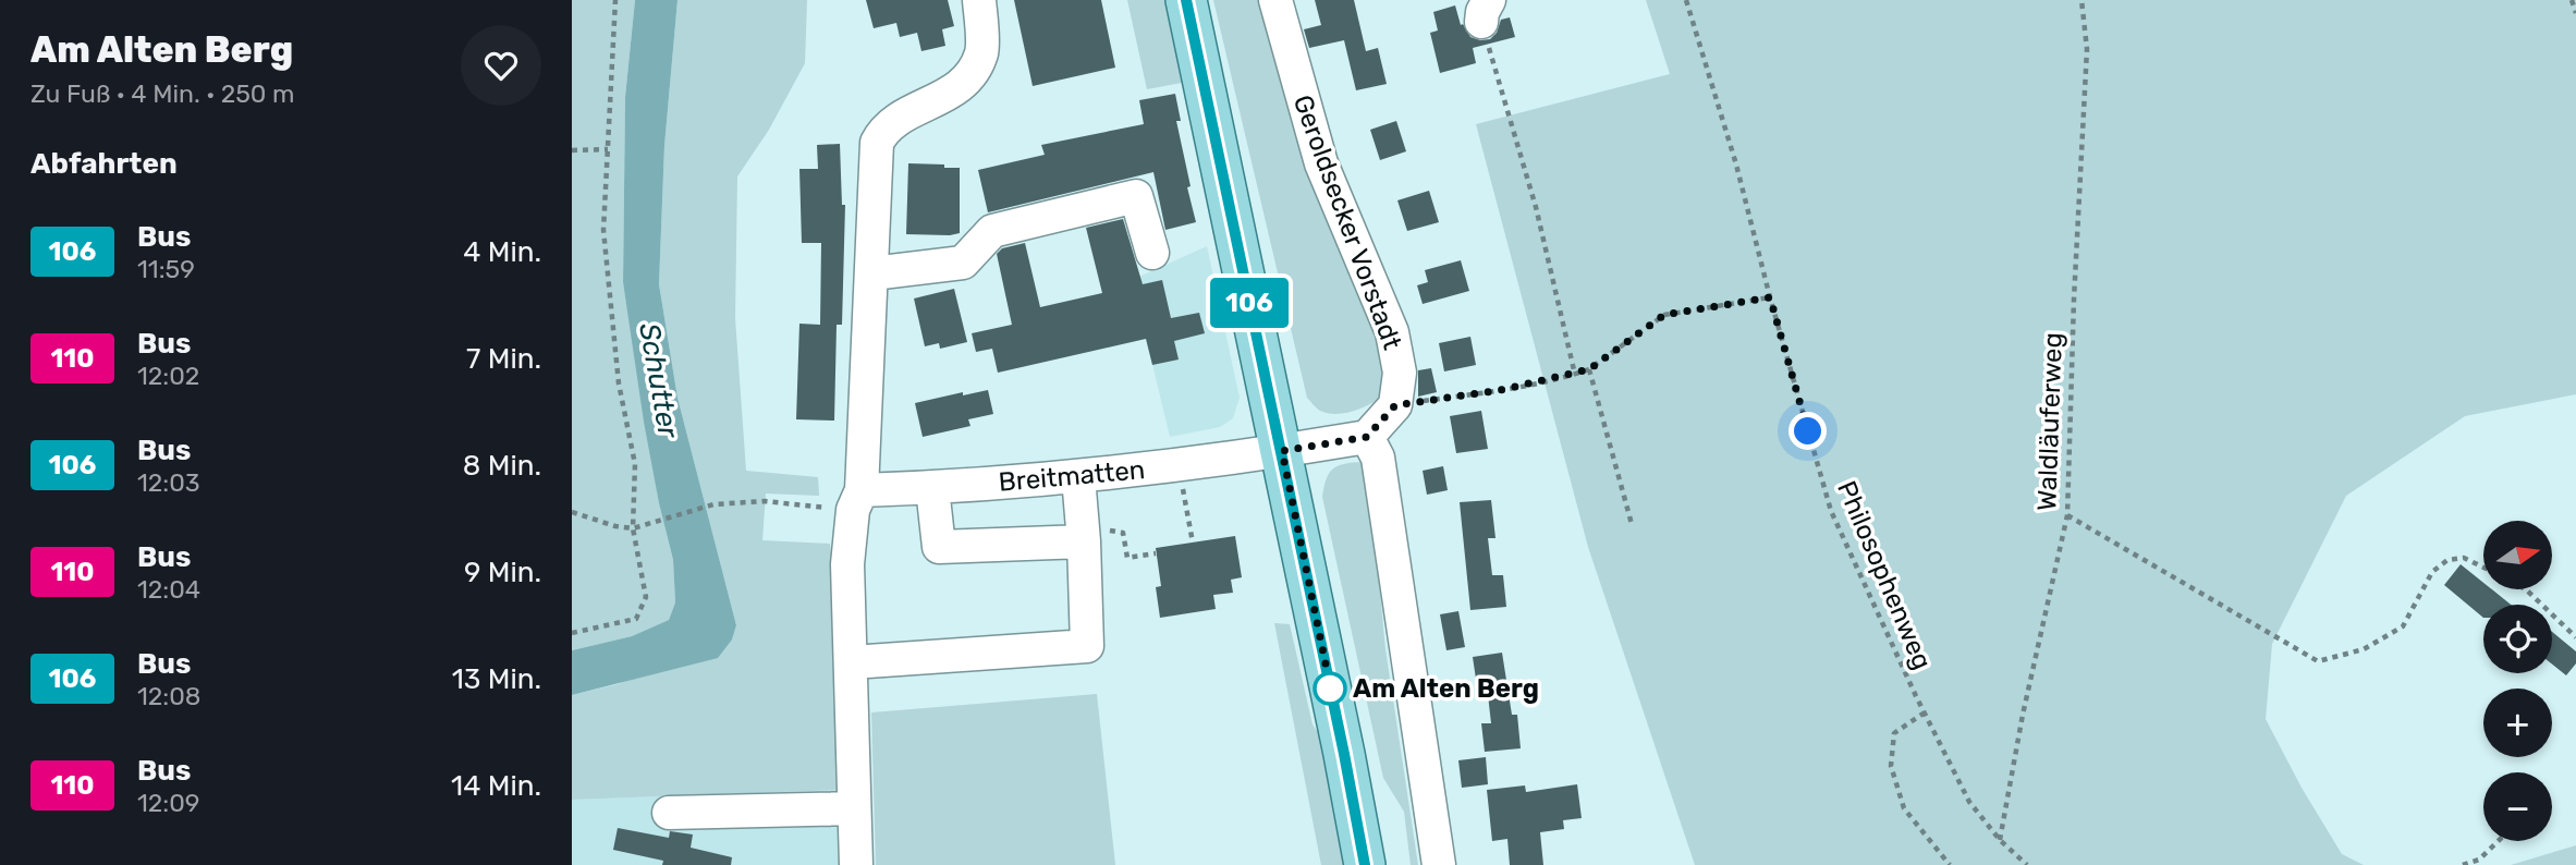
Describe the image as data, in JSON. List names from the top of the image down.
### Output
{
  "streets": {
    "street": ["Geroldsecker Vorstadt", "Breitmatten"],
    "path": ["Waldläuferweg", "Philosophenweg"]
  },
  "crossings": [
    ["Waldläuferweg", "Philosophenweg"]
  ],
  "water": ["Schutter"],
  "places": ["Am Alten Berg"],
  "lines": ["bus line 106"],
  "north": "right",
  "page": {
    "heading": [
      ["Am Alten Berg", "Zu Fuß · 4 Min. · 250 m"],
      "Abfahrten"
    ],
    "on_map": "106",
    "list": [
      {
        "mark": "106",
        "name": "Bus",
        "note": "11:59",
        "value": "4 Min."
      },
      {
        "mark": "110",
        "name": "Bus",
        "note": "12:02",
        "value": "7 Min."
      },
      {
        "mark": "106",
        "name": "Bus",
        "note": "12:03",
        "value": "8 Min."
      },
      {
        "mark": "110",
        "name": "Bus",
        "note": "12:04",
        "value": "9 Min."
      },
      {
        "mark": "106",
        "name": "Bus",
        "note": "12:08",
        "value": "13 Min."
      },
      {
        "mark": "110",
        "name": "Bus",
        "note": "12:09",
        "value": "14 Min."
      }
    ],
    "map_buttons": ["+", "−"]
  }
}
